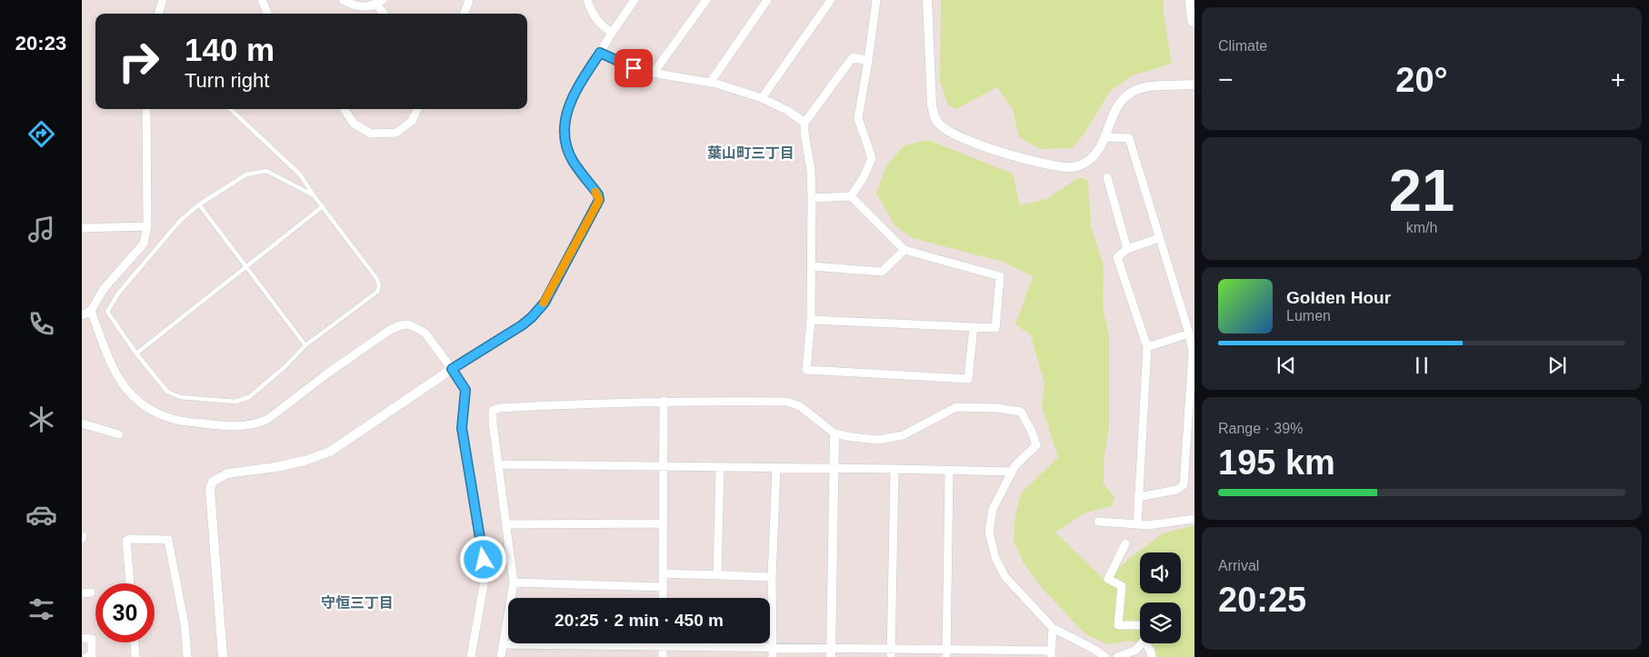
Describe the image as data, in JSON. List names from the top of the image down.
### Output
{
  "districts": ["葉山町三丁目", "守恒三丁目"],
  "page": {
    "tabs": "20:23",
    "tile": [
      "Climate",
      ["21", "km/h"],
      ["Range · 39%", "195 km"],
      ["Arrival", "20:25"]
    ],
    "turn": ["140 m", "Turn right"],
    "heat": ["−", "20°", "+"],
    "song": ["Golden Hour", "Lumen"],
    "limit": "30",
    "trip": "20:25 · 2 min · 450 m"
  }
}
